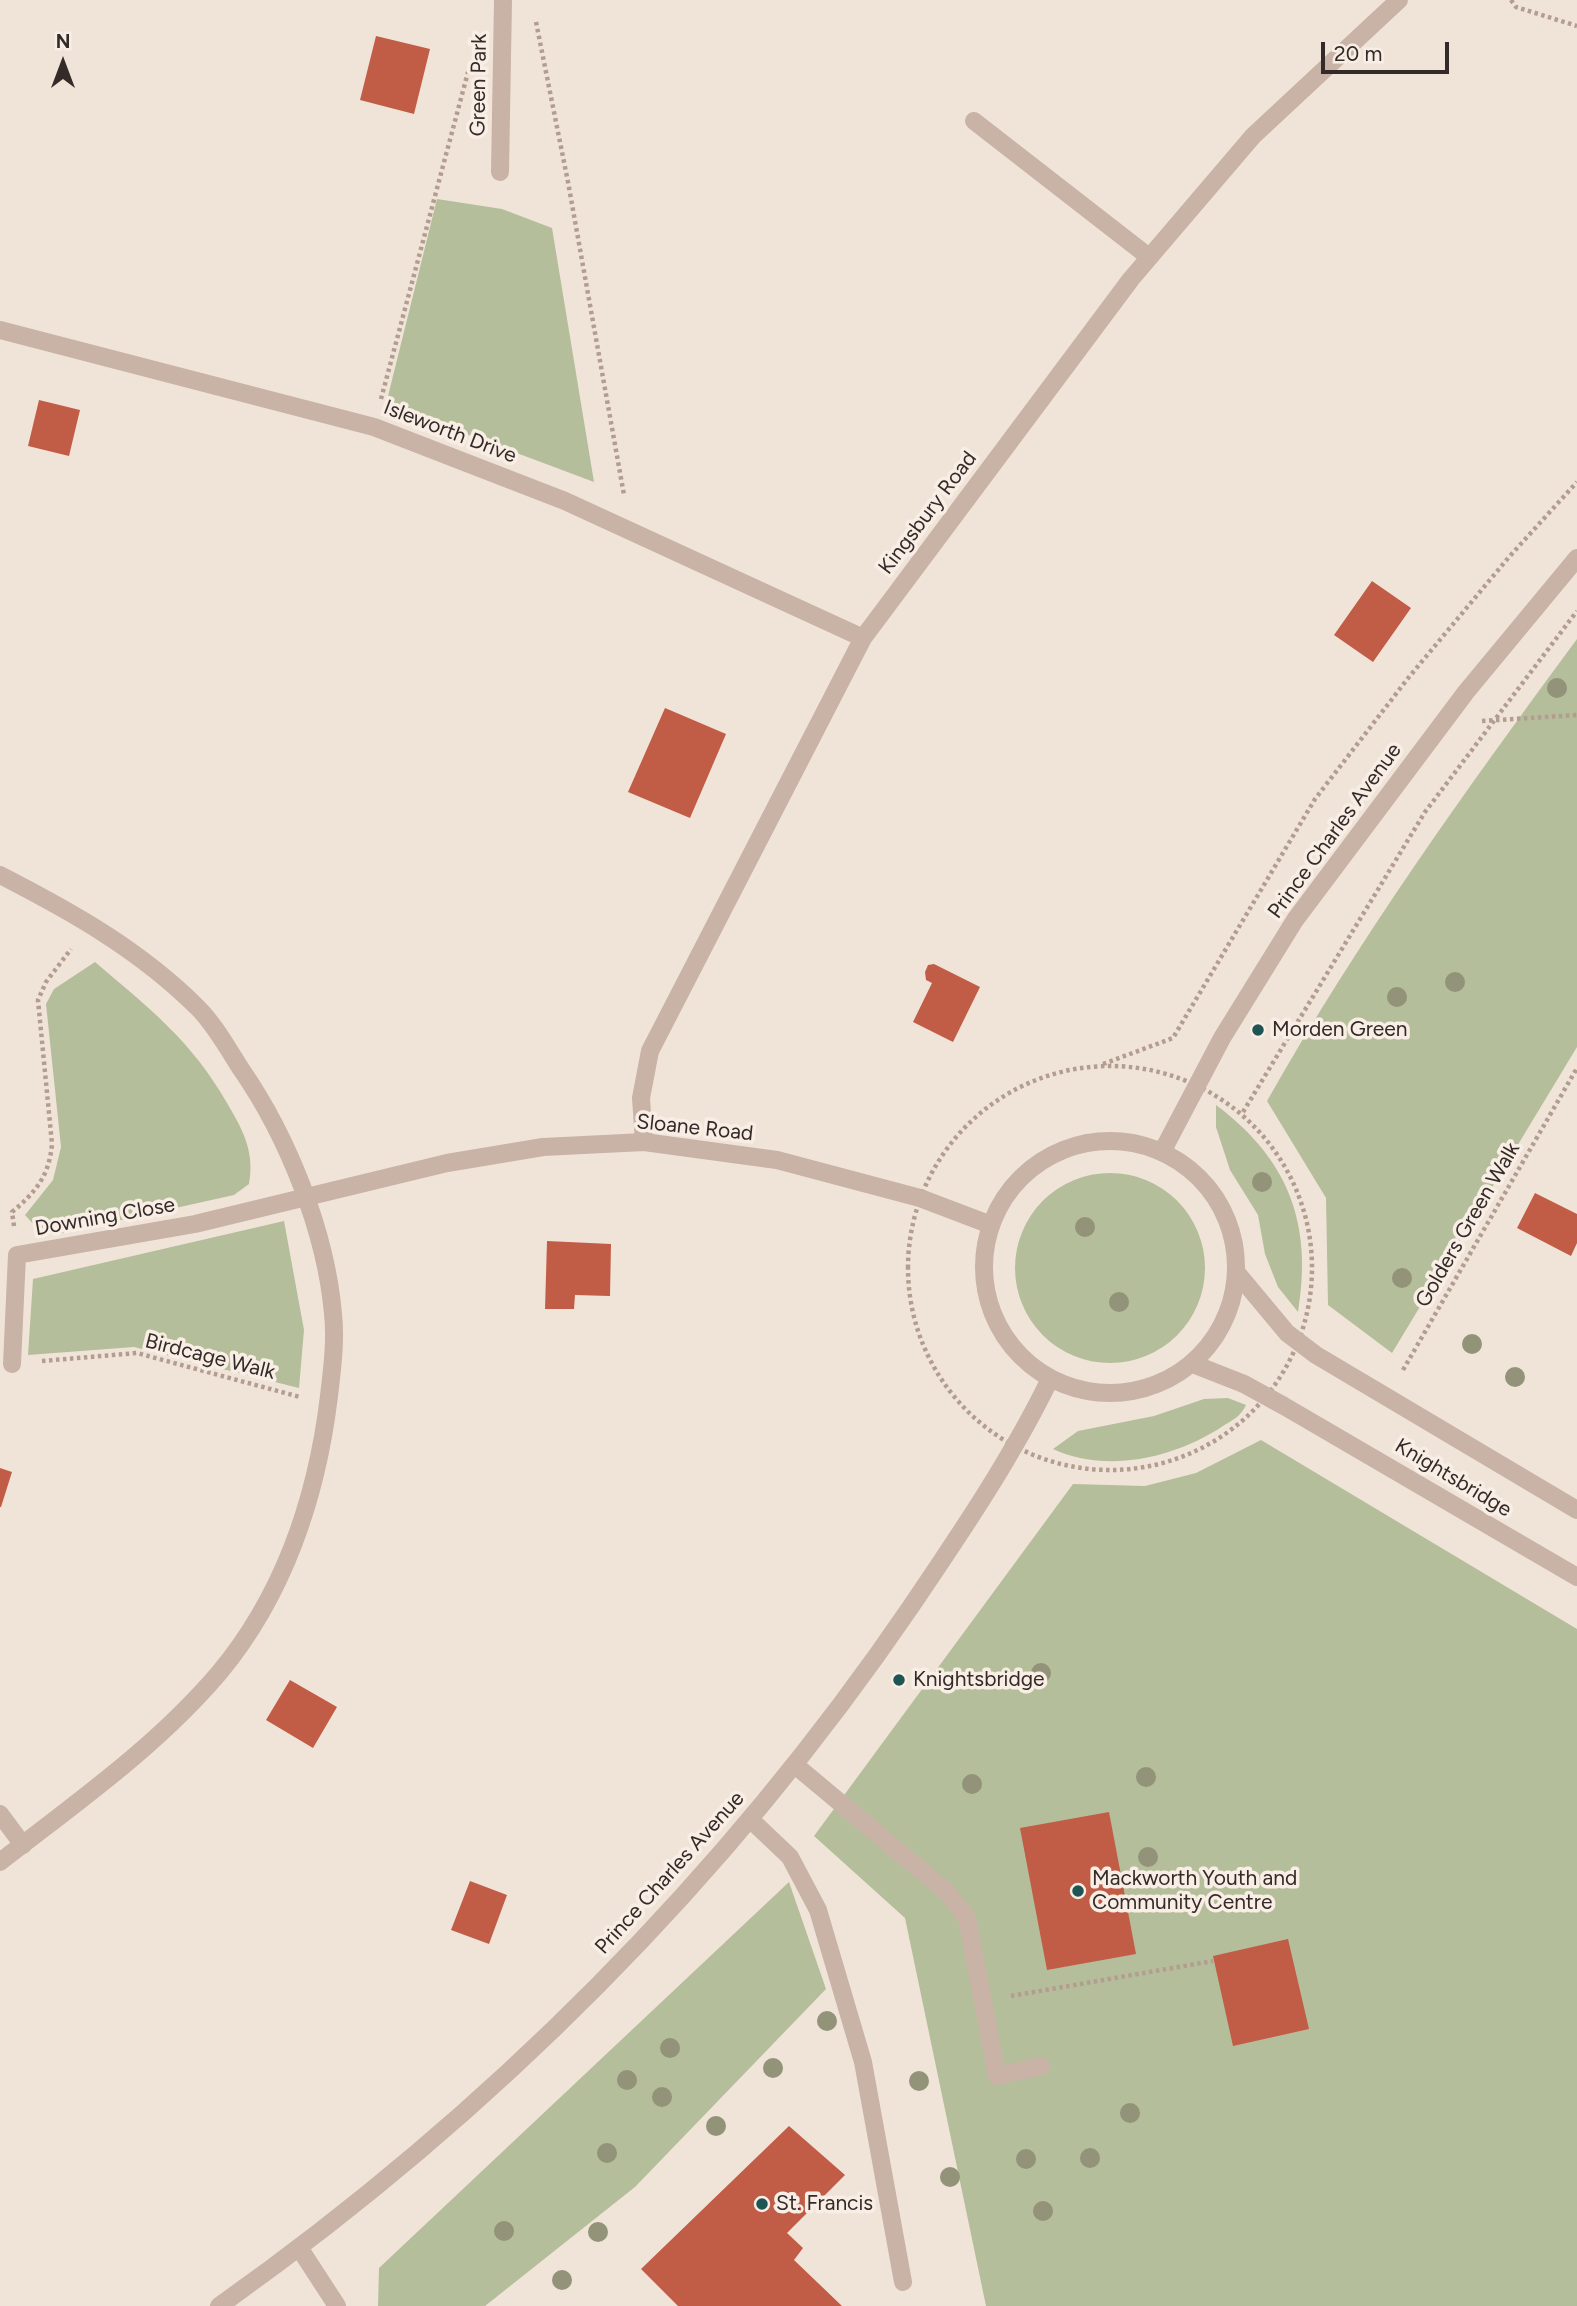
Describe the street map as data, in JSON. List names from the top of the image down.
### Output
{
  "streets": {
    "street": [
      "Green Park",
      "Isleworth Drive",
      "Kingsbury Road",
      "Prince Charles Avenue",
      "Sloane Road",
      "Downing Close",
      "Knightsbridge"
    ],
    "path": ["Golders Green Walk", "Birdcage Walk"]
  },
  "crossings": [
    ["Isleworth Drive", "Kingsbury Road"],
    ["Kingsbury Road", "Sloane Road"],
    ["Sloane Road", "Downing Close"],
    ["Downing Close", "Birdcage Walk"],
    ["Golders Green Walk", "Knightsbridge"]
  ],
  "places": [
    "Morden Green",
    "Knightsbridge",
    "Mackworth Youth and Community Centre",
    "St. Francis"
  ],
  "scale_bar": "20 m",
  "north": "top"
}
